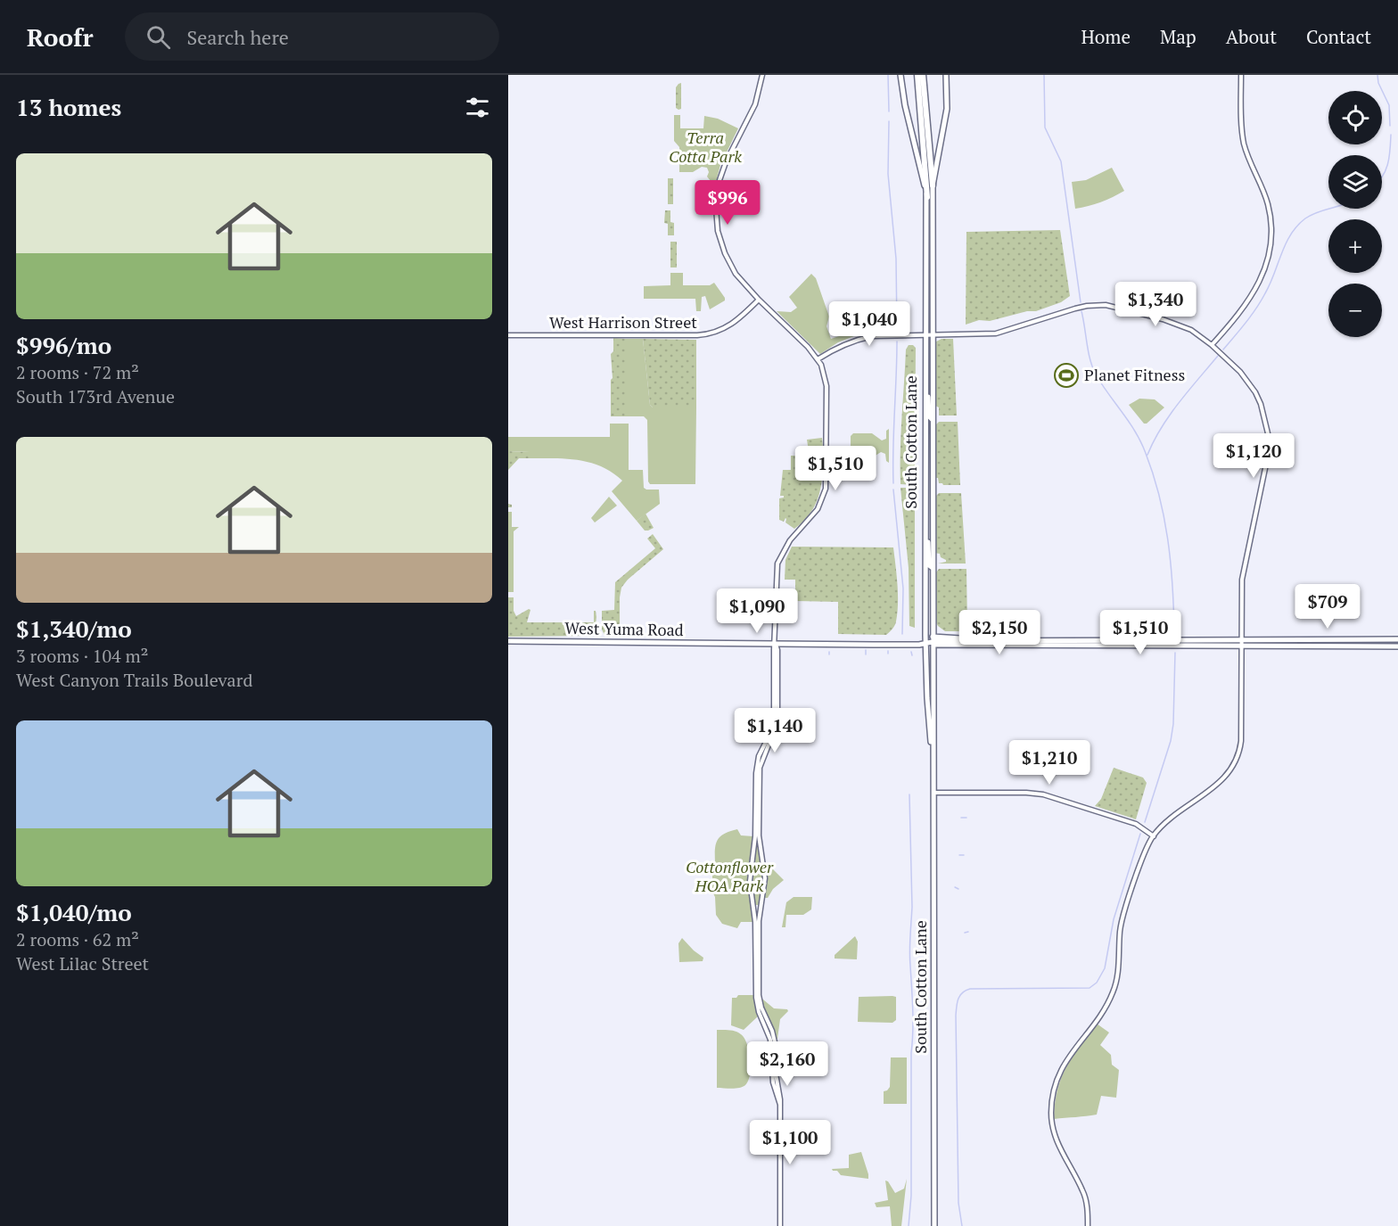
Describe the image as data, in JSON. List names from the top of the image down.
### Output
{
  "streets": {
    "main road": ["South Cotton Lane", "West Yuma Road"],
    "street": ["West Harrison Street"]
  },
  "crossings": [
    ["South Cotton Lane", "West Yuma Road"]
  ],
  "parks": ["Terra Cotta Park", "Cottonflower HOA Park"],
  "places": {
    "sports": ["Planet Fitness"]
  },
  "page": {
    "header": "Roofr",
    "search": "Search here",
    "nav": [
      "Home",
      "Map",
      "About",
      "Contact"
    ],
    "heading": "13 homes",
    "map_buttons": ["+", "−"],
    "list": [
      {
        "name": "$996/mo",
        "note": "2 rooms · 72 m² · South 173rd Avenue"
      },
      {
        "name": "$1,340/mo",
        "note": "3 rooms · 104 m² · West Canyon Trails Boulevard"
      },
      {
        "name": "$1,040/mo",
        "note": "2 rooms · 62 m² · West Lilac Street"
      }
    ],
    "price": [
      "$996",
      "$1,340",
      "$1,040",
      "$1,120",
      "$1,510",
      "$709",
      "$1,090",
      "$2,150",
      "$1,510",
      "$1,140",
      "$1,210",
      "$2,160",
      "$1,100"
    ]
  }
}
